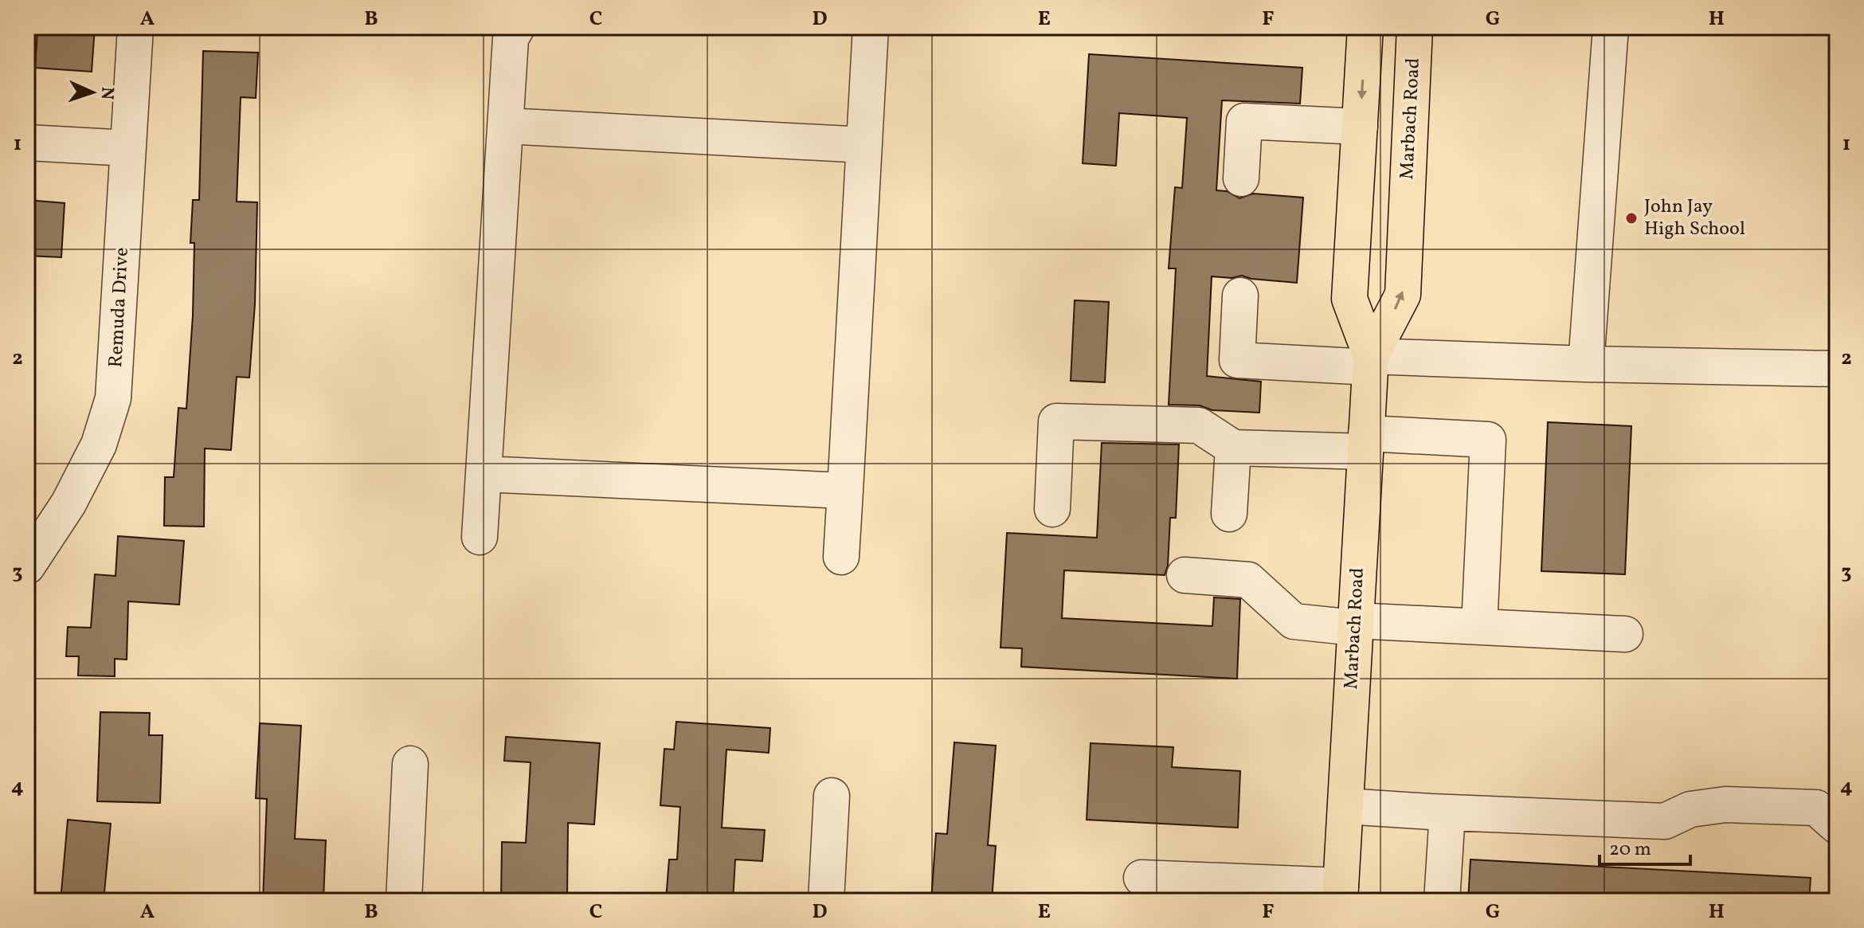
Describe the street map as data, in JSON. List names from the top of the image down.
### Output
{
  "streets": {
    "main road": ["Marbach Road"],
    "street": ["Remuda Drive"]
  },
  "places": ["John Jay High School"],
  "scale_bar": "20 m",
  "north": "right",
  "grid": {
    "columns": [
      "A",
      "B",
      "C",
      "D",
      "E",
      "F",
      "G",
      "H"
    ],
    "rows": [
      "1",
      "2",
      "3",
      "4"
    ]
  }
}
